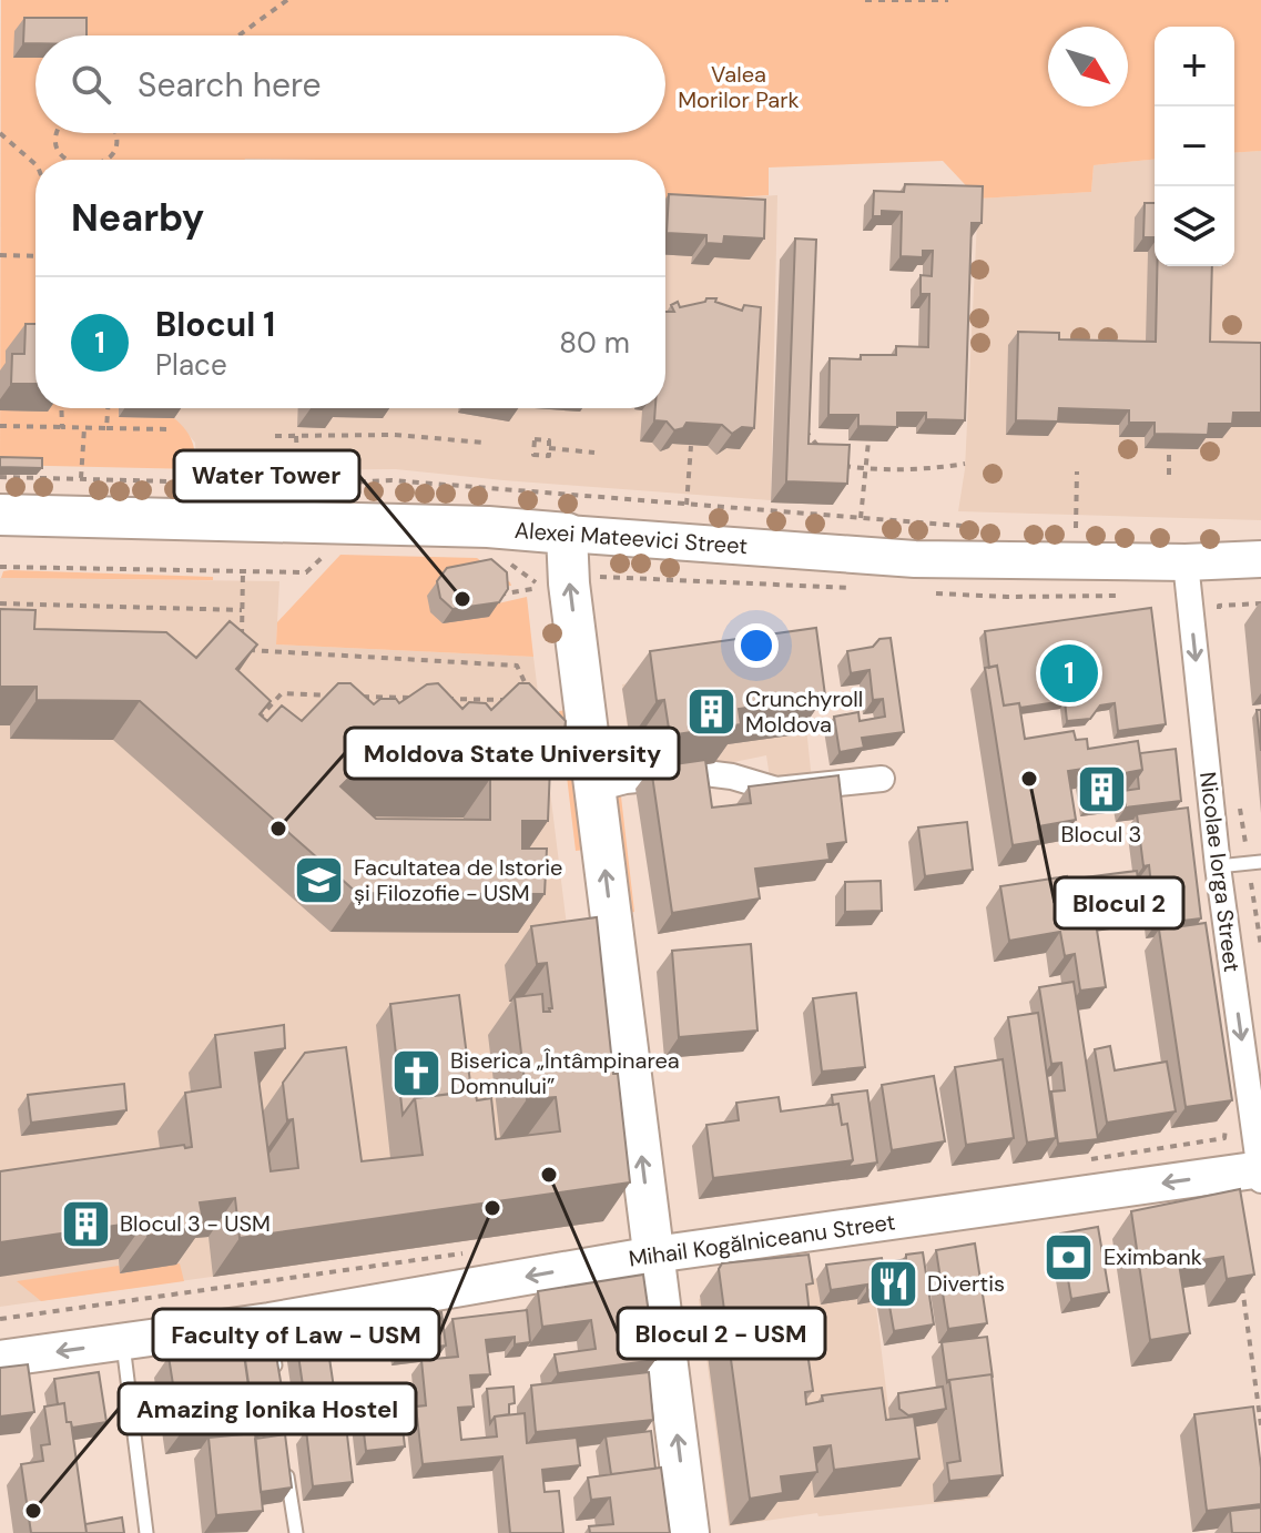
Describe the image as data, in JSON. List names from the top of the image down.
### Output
{
  "streets": {
    "main road": ["Alexei Mateevici Street", "Mihail Kogălniceanu Street"],
    "street": ["Nicolae Iorga Street"]
  },
  "crossings": [
    ["Alexei Mateevici Street", "Nicolae Iorga Street"],
    ["Nicolae Iorga Street", "Mihail Kogălniceanu Street"]
  ],
  "one_way": ["Nicolae Iorga Street", "Mihail Kogălniceanu Street"],
  "parks": ["Valea Morilor Park"],
  "places": {
    "other": [
      "Water Tower",
      "Blocul 2",
      "Moldova State University",
      "Blocul 2 - USM",
      "Faculty of Law - USM",
      "Amazing Ionika Hostel"
    ],
    "building": ["Crunchyroll Moldova", "Blocul 3", "Blocul 3 - USM"],
    "school or university": ["Facultatea de Istorie și Filozofie - USM"],
    "church": ["Biserica „Întâmpinarea Domnului”"],
    "bank": ["Eximbank"],
    "restaurant": ["Divertis"]
  },
  "north": "bottom right",
  "page": {
    "map_buttons": ["+", "−"],
    "search": "Search here",
    "heading": "Nearby",
    "list": [
      {
        "mark": "1",
        "name": "Blocul 1",
        "note": "Place",
        "value": "80 m"
      }
    ],
    "pins": "1"
  }
}
